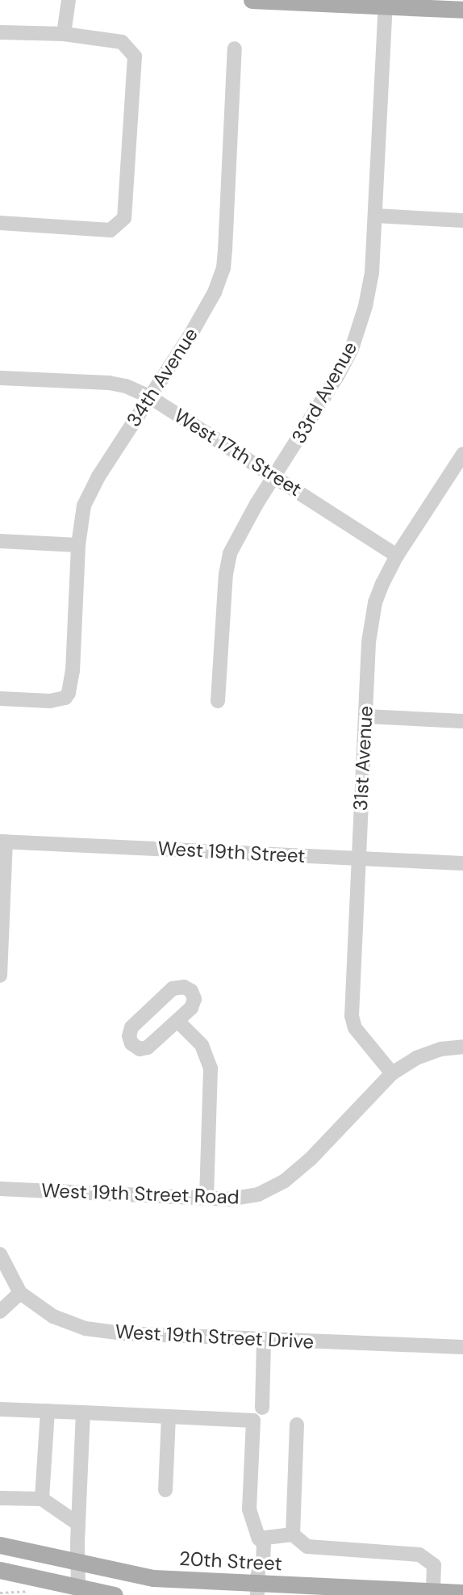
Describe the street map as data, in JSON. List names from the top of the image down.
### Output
{
  "streets": {
    "main road": ["20th Street"],
    "street": [
      "34th Avenue",
      "33rd Avenue",
      "West 17th Street",
      "31st Avenue",
      "West 19th Street",
      "West 19th Street Road",
      "West 19th Street Drive"
    ]
  },
  "crossings": [
    ["34th Avenue", "West 17th Street"],
    ["33rd Avenue", "West 17th Street"],
    ["West 17th Street", "31st Avenue"],
    ["31st Avenue", "West 19th Street"],
    ["31st Avenue", "West 19th Street Road"]
  ]
}
